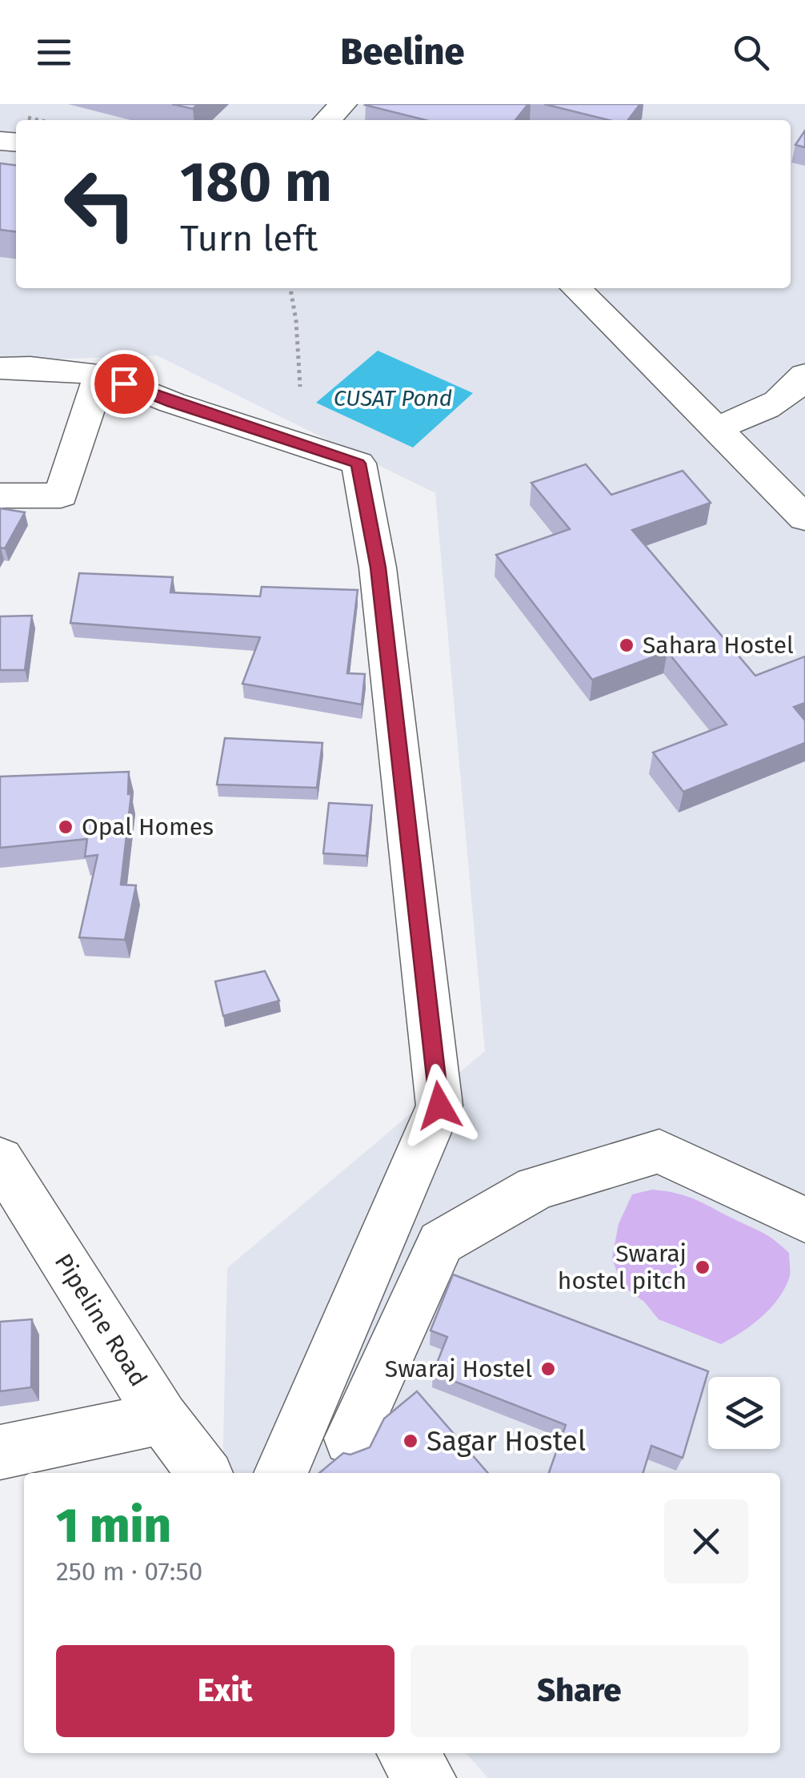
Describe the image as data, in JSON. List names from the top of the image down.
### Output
{
  "streets": {
    "street": ["Pipeline Road"]
  },
  "water": ["CUSAT Pond"],
  "places": [
    "Sahara Hostel",
    "Opal Homes",
    "Swaraj hostel pitch",
    "Swaraj Hostel",
    "Sagar Hostel"
  ],
  "page": {
    "header": "Beeline",
    "turn": ["180 m", "Turn left"],
    "heading": ["1 min", "250 m · 07:50"],
    "buttons": ["Exit", "Share"]
  }
}
